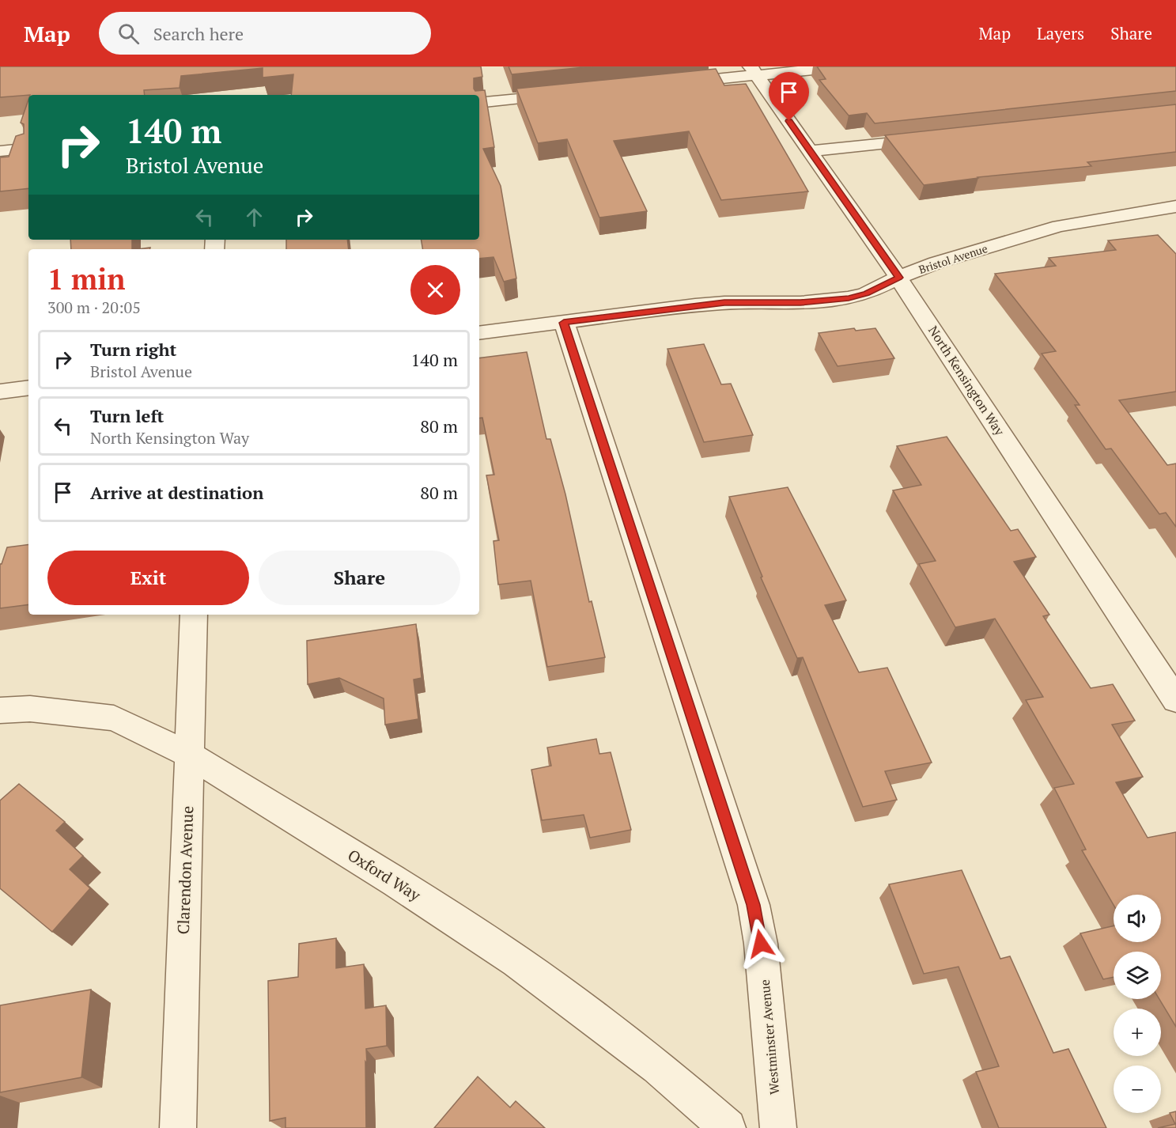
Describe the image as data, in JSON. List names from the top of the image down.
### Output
{
  "streets": {
    "street": [
      "Bristol Avenue",
      "North Kensington Way",
      "Clarendon Avenue",
      "Oxford Way",
      "Westminster Avenue"
    ]
  },
  "crossings": [
    ["Bristol Avenue", "North Kensington Way"],
    ["Bristol Avenue", "Westminster Avenue"],
    ["Clarendon Avenue", "Oxford Way"]
  ],
  "page": {
    "header": "Map",
    "search": "Search here",
    "nav": ["Map", "Layers", "Share"],
    "turn": ["140 m", "Bristol Avenue"],
    "heading": ["1 min", "300 m · 20:05"],
    "list": [
      {
        "name": "Turn right",
        "note": "Bristol Avenue",
        "value": "140 m"
      },
      {
        "name": "Turn left",
        "note": "North Kensington Way",
        "value": "80 m"
      },
      {
        "name": "Arrive at destination",
        "value": "80 m"
      }
    ],
    "buttons": ["Exit", "Share"],
    "map_buttons": ["+", "−"]
  }
}
